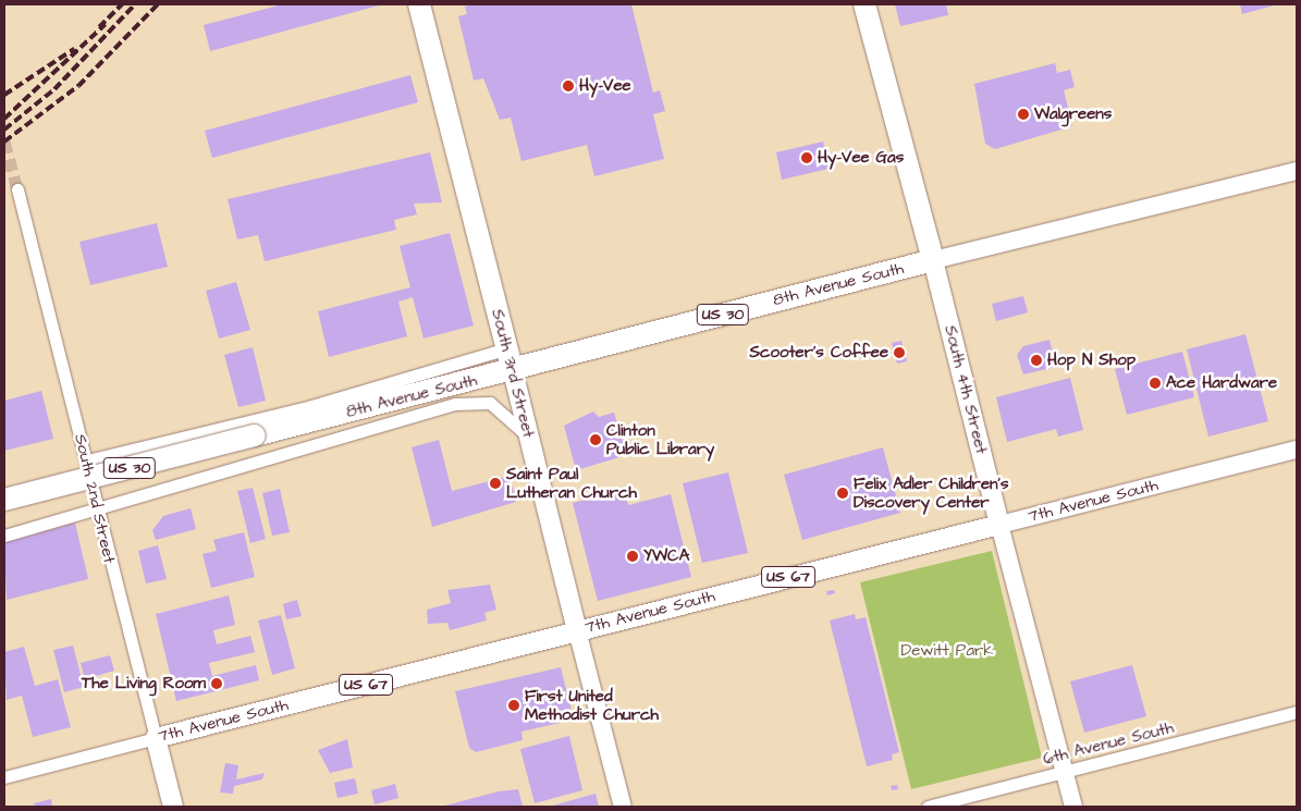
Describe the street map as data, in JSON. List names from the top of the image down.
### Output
{
  "streets": {
    "highway": [
      "8th Avenue South",
      "US 30",
      "South 3rd Street",
      "South 4th Street"
    ],
    "main road": ["South 2nd Street", "7th Avenue South", "US 67"],
    "street": ["6th Avenue South"]
  },
  "crossings": [
    ["8th Avenue South", "South 3rd Street"],
    ["8th Avenue South", "South 4th Street"],
    ["8th Avenue South", "South 2nd Street"],
    ["South 3rd Street", "7th Avenue South"],
    ["South 4th Street", "7th Avenue South"],
    ["South 4th Street", "6th Avenue South"],
    ["South 2nd Street", "7th Avenue South"]
  ],
  "parks": ["Dewitt Park"],
  "places": [
    "Hy-Vee",
    "Walgreens",
    "Hy-Vee Gas",
    "Scooter's Coffee",
    "Hop N Shop",
    "Ace Hardware",
    "Clinton Public Library",
    "Saint Paul Lutheran Church",
    "Felix Adler Children's Discovery Center",
    "YWCA",
    "The Living Room",
    "First United Methodist Church"
  ]
}
